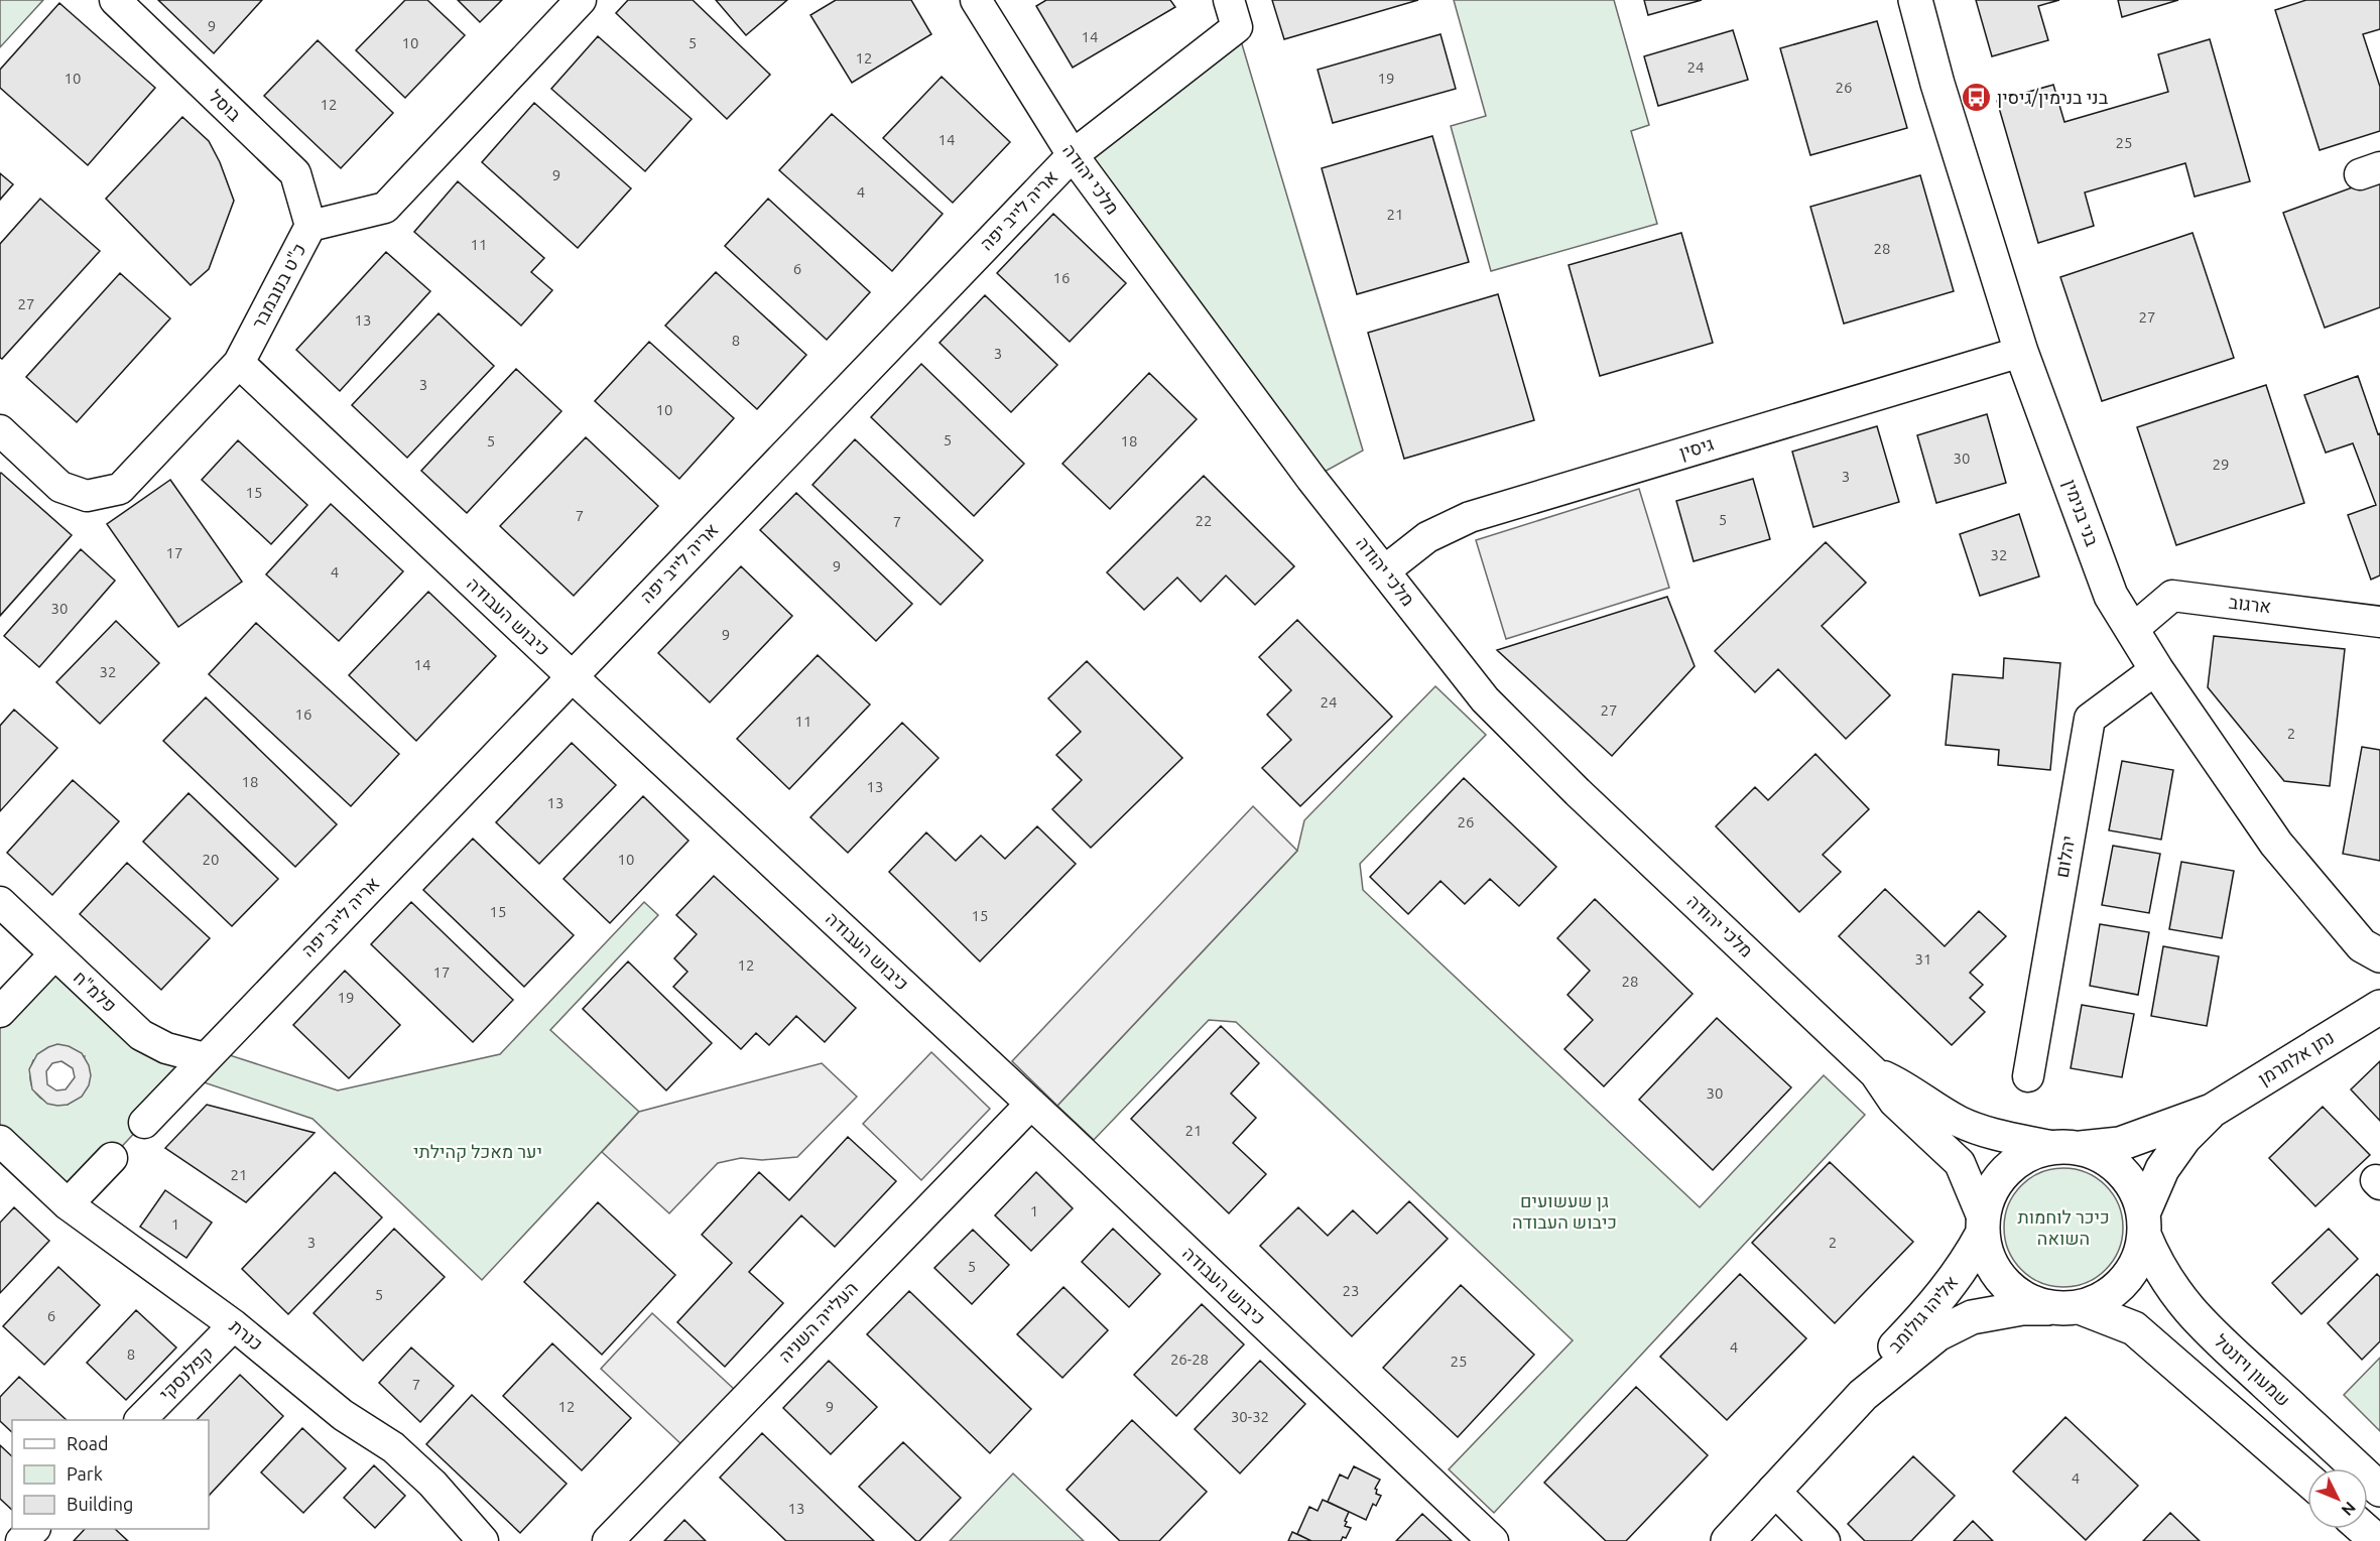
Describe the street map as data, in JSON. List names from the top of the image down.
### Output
{
  "streets": {
    "street": [
      "בוסל",
      "מלכי יהודה",
      "אריה לייב יפה",
      "כ\"ט בנובמבר",
      "גיסין",
      "בני בנימין",
      "ארגוב",
      "כיבוש העבודה",
      "יהלום",
      "פלמ\"ח",
      "נתן אלתרמן",
      "אליהו גולומב",
      "העלייה השניה",
      "כנרת",
      "שמעון ויזנטל",
      "קפלנסקי"
    ]
  },
  "crossings": [
    ["בוסל", "כ\"ט בנובמבר"],
    ["מלכי יהודה", "אריה לייב יפה"],
    ["מלכי יהודה", "גיסין"],
    ["מלכי יהודה", "נתן אלתרמן"],
    ["מלכי יהודה", "אליהו גולומב"],
    ["מלכי יהודה", "שמעון ויזנטל"],
    ["אריה לייב יפה", "כיבוש העבודה"],
    ["אריה לייב יפה", "פלמ\"ח"],
    ["כ\"ט בנובמבר", "כיבוש העבודה"],
    ["גיסין", "בני בנימין"],
    ["בני בנימין", "ארגוב"],
    ["בני בנימין", "יהלום"],
    ["כיבוש העבודה", "העלייה השניה"],
    ["נתן אלתרמן", "אליהו גולומב"],
    ["נתן אלתרמן", "שמעון ויזנטל"],
    ["אליהו גולומב", "שמעון ויזנטל"],
    ["כנרת", "קפלנסקי"]
  ],
  "parks": ["יער מאכל קהילתי", "גן שעשועים כיבוש העבודה", "כיכר לוחמות השואה"],
  "places": {
    "bus stop": ["בני בנימין/גיסין"]
  },
  "house_numbers": [
    "9",
    "14",
    "10",
    "5",
    "12",
    "24",
    "10",
    "19",
    "26",
    "12",
    "14",
    "25",
    "9",
    "4",
    "21",
    "11",
    "28",
    "6",
    "16",
    "27",
    "27",
    "13",
    "8",
    "3",
    "3",
    "10",
    "5",
    "5",
    "18",
    "30",
    "29",
    "3",
    "15",
    "7",
    "5",
    "22",
    "7",
    "17",
    "32",
    "9",
    "4",
    "30",
    "9",
    "14",
    "32",
    "24",
    "27",
    "16",
    "11",
    "2",
    "18",
    "13",
    "13",
    "26",
    "20",
    "10",
    "15",
    "15",
    "31",
    "12",
    "17",
    "28",
    "19",
    "30",
    "21",
    "21",
    "1",
    "1",
    "3",
    "2",
    "5",
    "23",
    "5",
    "6",
    "4",
    "8",
    "26-28",
    "25",
    "7",
    "12",
    "9",
    "30-32",
    "4",
    "13"
  ],
  "legend": ["Road", "Park", "Building"],
  "north": "bottom right"
}
